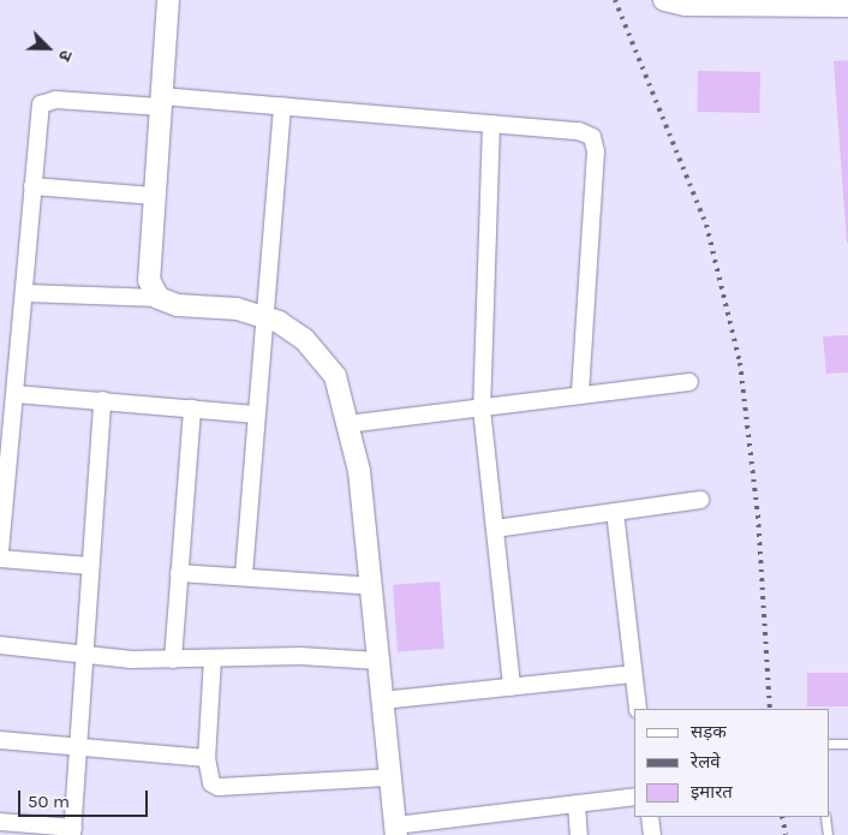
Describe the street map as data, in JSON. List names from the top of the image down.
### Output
{
  "legend": ["सड़क", "रेलवे", "इमारत"],
  "scale_bar": "50 m",
  "north": "bottom right"
}
